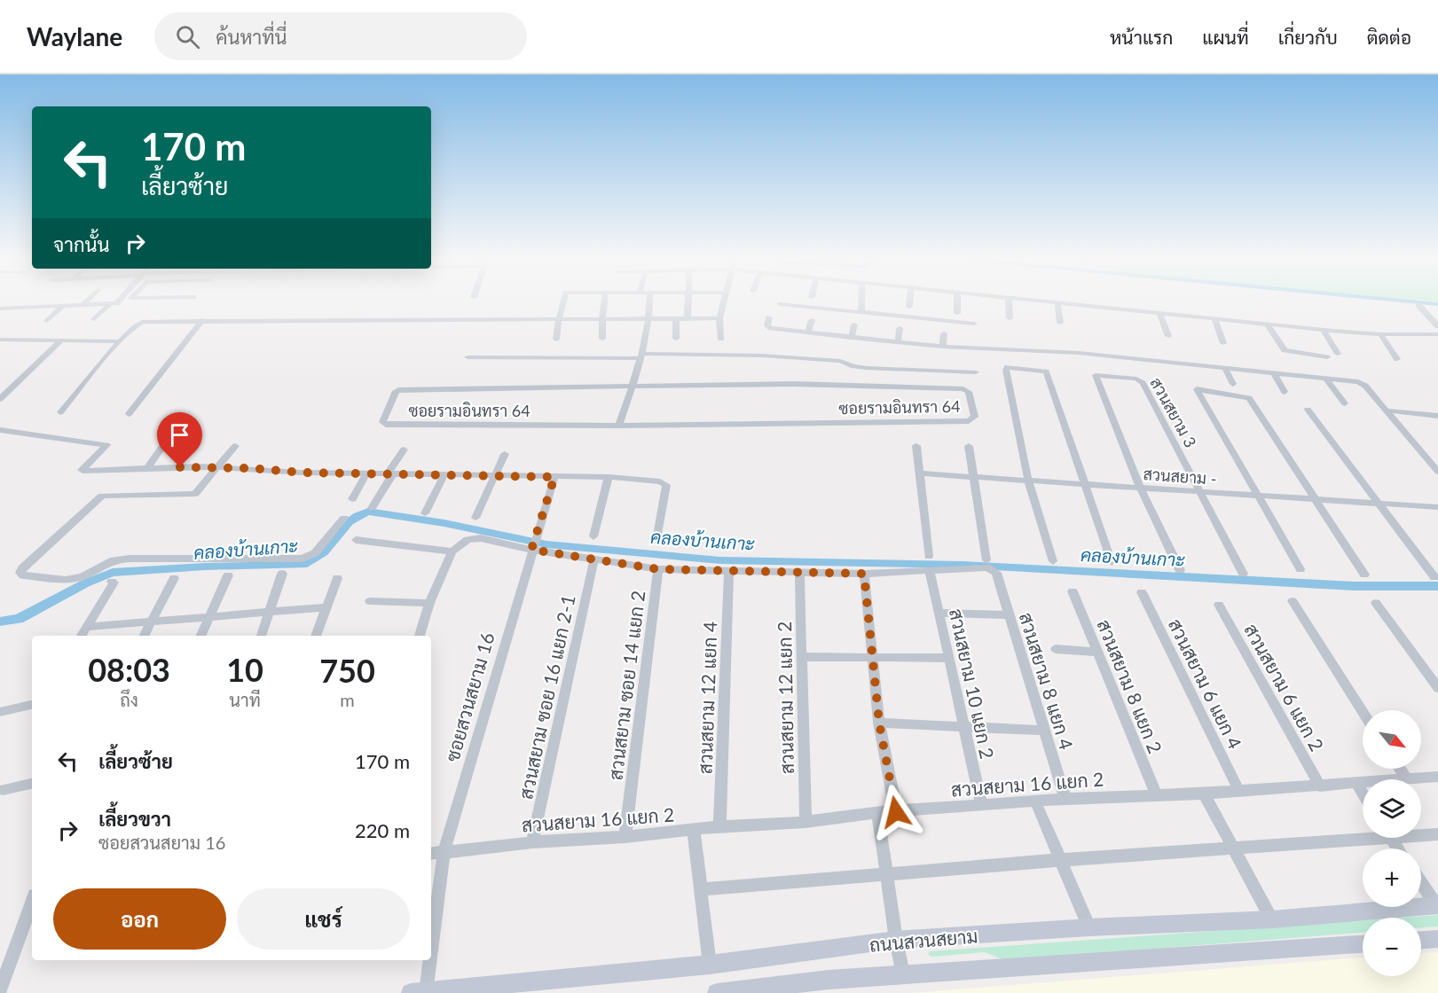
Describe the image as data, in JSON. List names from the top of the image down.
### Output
{
  "streets": {
    "street": [
      "ซอยรามอินทรา 64",
      "สวนสยาม 3",
      "สวนสยาม -",
      "สวนสยาม 8 แยก 4",
      "สวนสยาม 10 แยก 2",
      "สวนสยาม 6 แยก 4",
      "สวนสยาม ซอย 14 แยก 2",
      "สวนสยาม 8 แยก 2",
      "สวนสยาม 6 แยก 2",
      "ซอยสวนสยาม 16",
      "สวนสยาม ซอย 16 แยก 2-1",
      "สวนสยาม 12 แยก 4",
      "สวนสยาม 12 แยก 2",
      "สวนสยาม 16 แยก 2",
      "ถนนสวนสยาม"
    ]
  },
  "crossings": [
    ["สวนสยาม 3", "สวนสยาม -"],
    ["สวนสยาม 8 แยก 4", "สวนสยาม 10 แยก 2"],
    ["สวนสยาม 8 แยก 4", "สวนสยาม 16 แยก 2"],
    ["สวนสยาม 10 แยก 2", "สวนสยาม 16 แยก 2"],
    ["สวนสยาม 6 แยก 4", "สวนสยาม 16 แยก 2"],
    ["สวนสยาม ซอย 14 แยก 2", "สวนสยาม 16 แยก 2"],
    ["สวนสยาม 8 แยก 2", "สวนสยาม 16 แยก 2"],
    ["สวนสยาม 6 แยก 2", "สวนสยาม 16 แยก 2"],
    ["ซอยสวนสยาม 16", "สวนสยาม 16 แยก 2"],
    ["ซอยสวนสยาม 16", "ถนนสวนสยาม"],
    ["สวนสยาม ซอย 16 แยก 2-1", "สวนสยาม 16 แยก 2"],
    ["สวนสยาม 12 แยก 4", "สวนสยาม 16 แยก 2"],
    ["สวนสยาม 12 แยก 2", "สวนสยาม 16 แยก 2"]
  ],
  "water": ["คลองบ้านเกาะ"],
  "north": "bottom right",
  "page": {
    "header": "Waylane",
    "search": "ค้นหาที่นี่",
    "nav": [
      "หน้าแรก",
      "แผนที่",
      "เกี่ยวกับ",
      "ติดต่อ"
    ],
    "turn": ["170 m", "เลี้ยวซ้าย"],
    "then": "จากนั้น",
    "eta": [
      "08:03",
      "ถึง",
      "10",
      "นาที",
      "750",
      "m"
    ],
    "map_buttons": ["+", "−"],
    "list": [
      {
        "name": "เลี้ยวซ้าย",
        "value": "170 m"
      },
      {
        "name": "เลี้ยวขวา",
        "note": "ซอยสวนสยาม 16",
        "value": "220 m"
      }
    ],
    "buttons": ["ออก", "แชร์"]
  }
}
